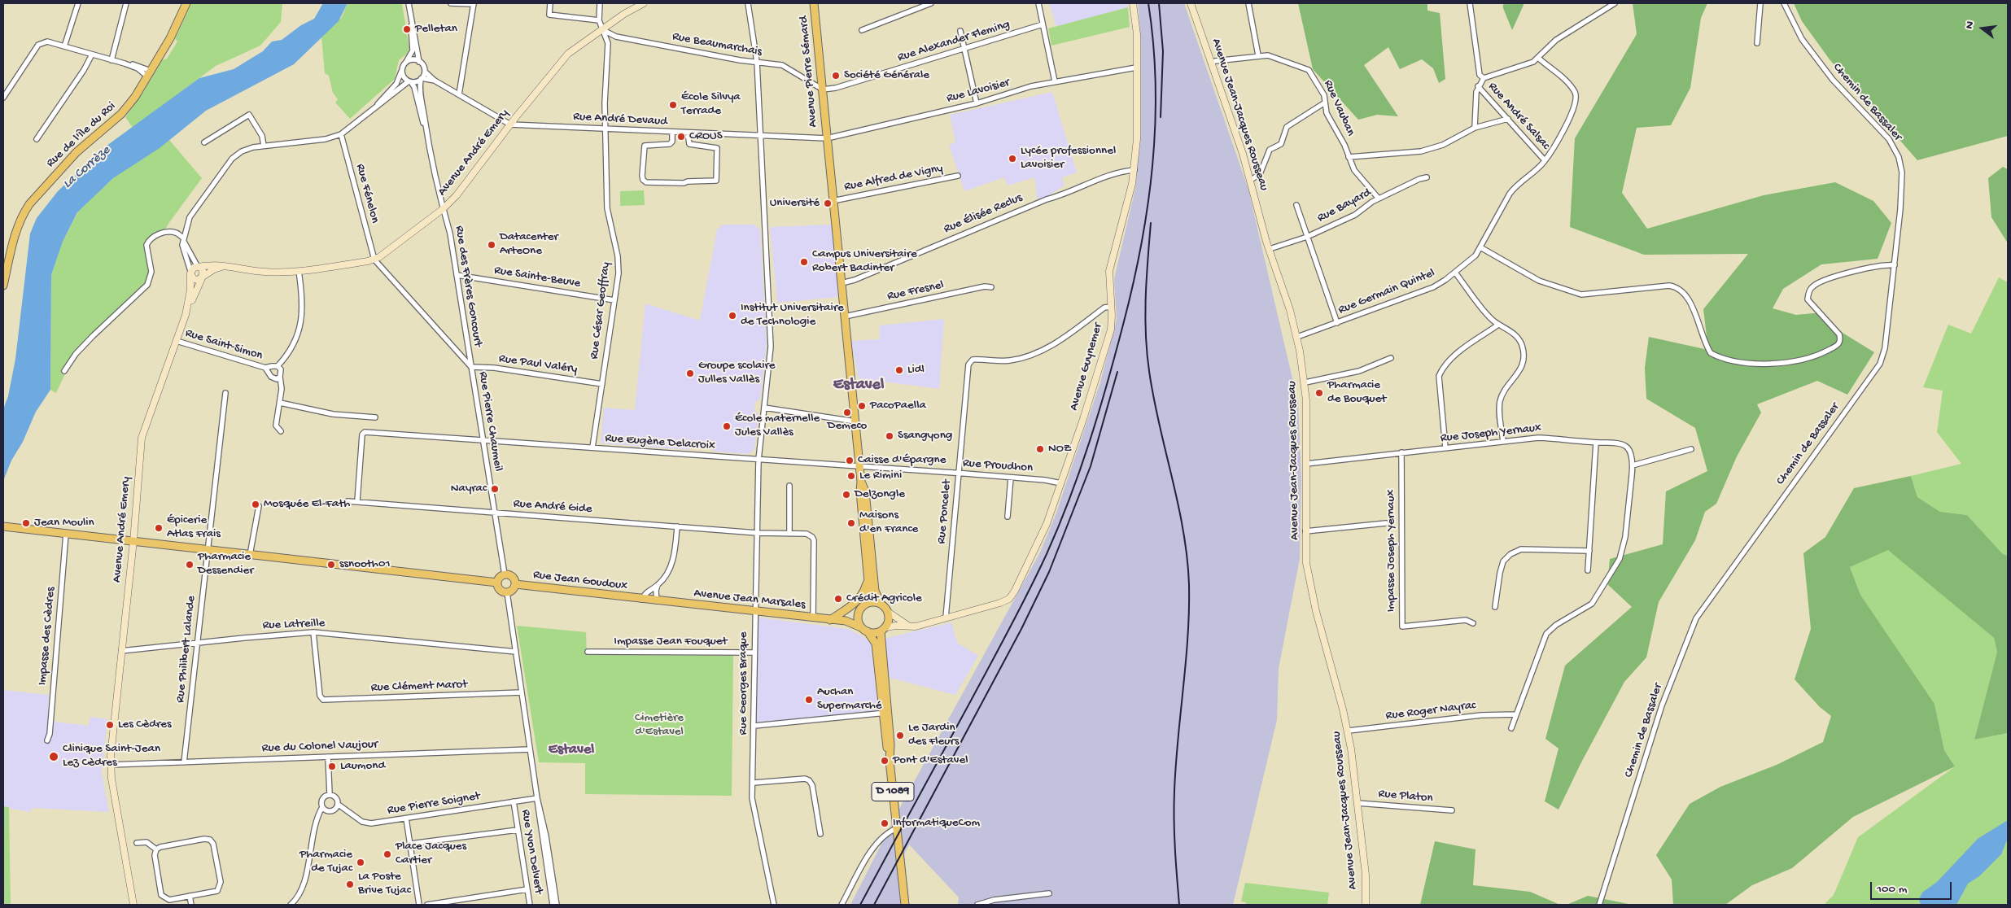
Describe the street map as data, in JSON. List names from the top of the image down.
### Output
{
  "streets": {
    "main road": [
      "Avenue Pierre Sémard",
      "Avenue Jean-Jacques Rousseau",
      "Rue de l'Île du Roi",
      "Avenue André Emery",
      "Avenue Guynemer",
      "Rue Jean Goudoux",
      "Avenue Jean Marsales",
      "D 1089"
    ],
    "street": [
      "Rue Alexander Fleming",
      "Rue Beaumarchais",
      "Rue Lavoisier",
      "Chemin de Bassaler",
      "Rue Vauban",
      "Rue André Salsac",
      "Rue André Devaud",
      "Rue Alfred de Vigny",
      "Rue Fénelon",
      "Rue Bayard",
      "Rue Élisée Reclus",
      "Rue Sainte-Beuve",
      "Rue des Frères Goncourt",
      "Rue Fresnel",
      "Rue Germain Quintel",
      "Rue César Geoffray",
      "Rue Saint-Simon",
      "Rue Paul Valéry",
      "Rue Pierre Chaumeil",
      "Rue Joseph Yernaux",
      "Rue Eugène Delacroix",
      "Rue Proudhon",
      "Rue André Gide",
      "Rue Poncelet",
      "Impasse Joseph Yernaux",
      "Rue Latreille",
      "Impasse des Cèdres",
      "Impasse Jean Fouquet",
      "Rue Philibert Lalande",
      "Rue Georges Braque",
      "Rue Clément Marot",
      "Rue Roger Nayrac",
      "Rue du Colonel Vaujour",
      "Rue Platon",
      "Rue Pierre Soignet",
      "Rue Yvon Delvert"
    ]
  },
  "crossings": [
    ["Rue Alexander Fleming", "Rue Beaumarchais"],
    ["Rue Alexander Fleming", "Avenue Pierre Sémard"],
    ["Rue Beaumarchais", "Avenue Pierre Sémard"],
    ["Rue Beaumarchais", "Avenue André Emery"],
    ["Rue Beaumarchais", "Rue César Geoffray"],
    ["Rue Beaumarchais", "Rue Georges Braque"],
    ["Avenue Pierre Sémard", "Rue Lavoisier"],
    ["Avenue Pierre Sémard", "Rue André Devaud"],
    ["Avenue Pierre Sémard", "Rue Alfred de Vigny"],
    ["Avenue Pierre Sémard", "Rue Élisée Reclus"],
    ["Avenue Pierre Sémard", "Rue Fresnel"],
    ["Avenue Pierre Sémard", "Rue Eugène Delacroix"],
    ["Avenue Pierre Sémard", "Rue Proudhon"],
    ["Rue Lavoisier", "Rue André Devaud"],
    ["Rue Lavoisier", "Avenue Guynemer"],
    ["Rue Vauban", "Avenue Jean-Jacques Rousseau"],
    ["Rue Vauban", "Rue Bayard"],
    ["Avenue Jean-Jacques Rousseau", "Rue Bayard"],
    ["Avenue Jean-Jacques Rousseau", "Rue Germain Quintel"],
    ["Avenue Jean-Jacques Rousseau", "Rue Joseph Yernaux"],
    ["Avenue Jean-Jacques Rousseau", "Rue Roger Nayrac"],
    ["Avenue Jean-Jacques Rousseau", "Rue Platon"],
    ["Rue André Salsac", "Rue Germain Quintel"],
    ["Rue André Devaud", "Avenue André Emery"],
    ["Rue André Devaud", "Rue César Geoffray"],
    ["Rue André Devaud", "Rue Georges Braque"],
    ["Avenue André Emery", "Rue Fénelon"],
    ["Avenue André Emery", "Rue des Frères Goncourt"],
    ["Avenue André Emery", "Rue César Geoffray"],
    ["Avenue André Emery", "Rue Saint-Simon"],
    ["Avenue André Emery", "Rue Pierre Chaumeil"],
    ["Avenue André Emery", "Rue Latreille"],
    ["Avenue André Emery", "Rue du Colonel Vaujour"],
    ["Rue Fénelon", "Rue Pierre Chaumeil"],
    ["Rue Élisée Reclus", "Avenue Guynemer"],
    ["Rue Sainte-Beuve", "Rue des Frères Goncourt"],
    ["Rue Sainte-Beuve", "Rue César Geoffray"],
    ["Rue des Frères Goncourt", "Rue Paul Valéry"],
    ["Rue des Frères Goncourt", "Rue Pierre Chaumeil"],
    ["Rue César Geoffray", "Rue Paul Valéry"],
    ["Rue César Geoffray", "Rue Eugène Delacroix"],
    ["Rue Paul Valéry", "Rue Pierre Chaumeil"],
    ["Avenue Guynemer", "Rue Proudhon"],
    ["Avenue Guynemer", "Rue Poncelet"],
    ["Avenue Guynemer", "Avenue Jean Marsales"],
    ["Avenue Guynemer", "D 1089"],
    ["Rue Pierre Chaumeil", "Rue Eugène Delacroix"],
    ["Rue Pierre Chaumeil", "Rue André Gide"],
    ["Rue Pierre Chaumeil", "Rue Jean Goudoux"],
    ["Rue Joseph Yernaux", "Impasse Joseph Yernaux"],
    ["Rue Joseph Yernaux", "Rue Roger Nayrac"],
    ["Rue Eugène Delacroix", "Rue Proudhon"],
    ["Rue Eugène Delacroix", "Rue André Gide"],
    ["Rue Eugène Delacroix", "Rue Georges Braque"],
    ["Rue Proudhon", "Rue Poncelet"],
    ["Rue André Gide", "Rue Jean Goudoux"],
    ["Rue André Gide", "Avenue Jean Marsales"],
    ["Rue André Gide", "Rue Georges Braque"],
    ["Rue Jean Goudoux", "Avenue Jean Marsales"],
    ["Avenue Jean Marsales", "Rue Georges Braque"],
    ["Avenue Jean Marsales", "D 1089"],
    ["Rue Latreille", "Rue Philibert Lalande"],
    ["Rue Latreille", "Rue Clément Marot"],
    ["Impasse Jean Fouquet", "Rue Georges Braque"],
    ["Rue Philibert Lalande", "Rue du Colonel Vaujour"],
    ["Rue Pierre Soignet", "Rue Yvon Delvert"]
  ],
  "districts": ["Estavel", "Estavel"],
  "water": ["La Corrèze"],
  "parks": ["Cimetière d'Estavel"],
  "places": [
    "Pelletan",
    "Société Générale",
    "École Silvya Terrade",
    "CROUS",
    "Lycée professionnel Lavoisier",
    "Université",
    "Datacenter ArteOne",
    "Campus Universitaire Robert Badinter",
    "Institut Universitaire de Technologie",
    "Lidl",
    "Groupe scolaire Julles Vallès",
    "Pharmacie de Bouquet",
    "PacoPaella",
    "Demeco",
    "École maternelle Jules Vallès",
    "Ssangyong",
    "NOZ",
    "Caisse d'Épargne",
    "Le Rimini",
    "Nayrac",
    "Delzongle",
    "Mosquée El-Fath",
    "Jean Moulin",
    "Maisons d'en France",
    "Épicerie Atlas Frais",
    "Pharmacie Dessendier",
    "ssnooth01",
    "Crédit Agricole",
    "Auchan Supermarché",
    "Les Cèdres",
    "Le Jardin des Fleurs",
    "Clinique Saint-Jean Lez Cèdres",
    "Pont d'Estavel",
    "Laumond",
    "InformatiqueCom",
    "Place Jacques Cartier",
    "Pharmacie de Tujac",
    "La Poste Brive Tujac"
  ],
  "scale_bar": "100 m",
  "north": "left"
}
